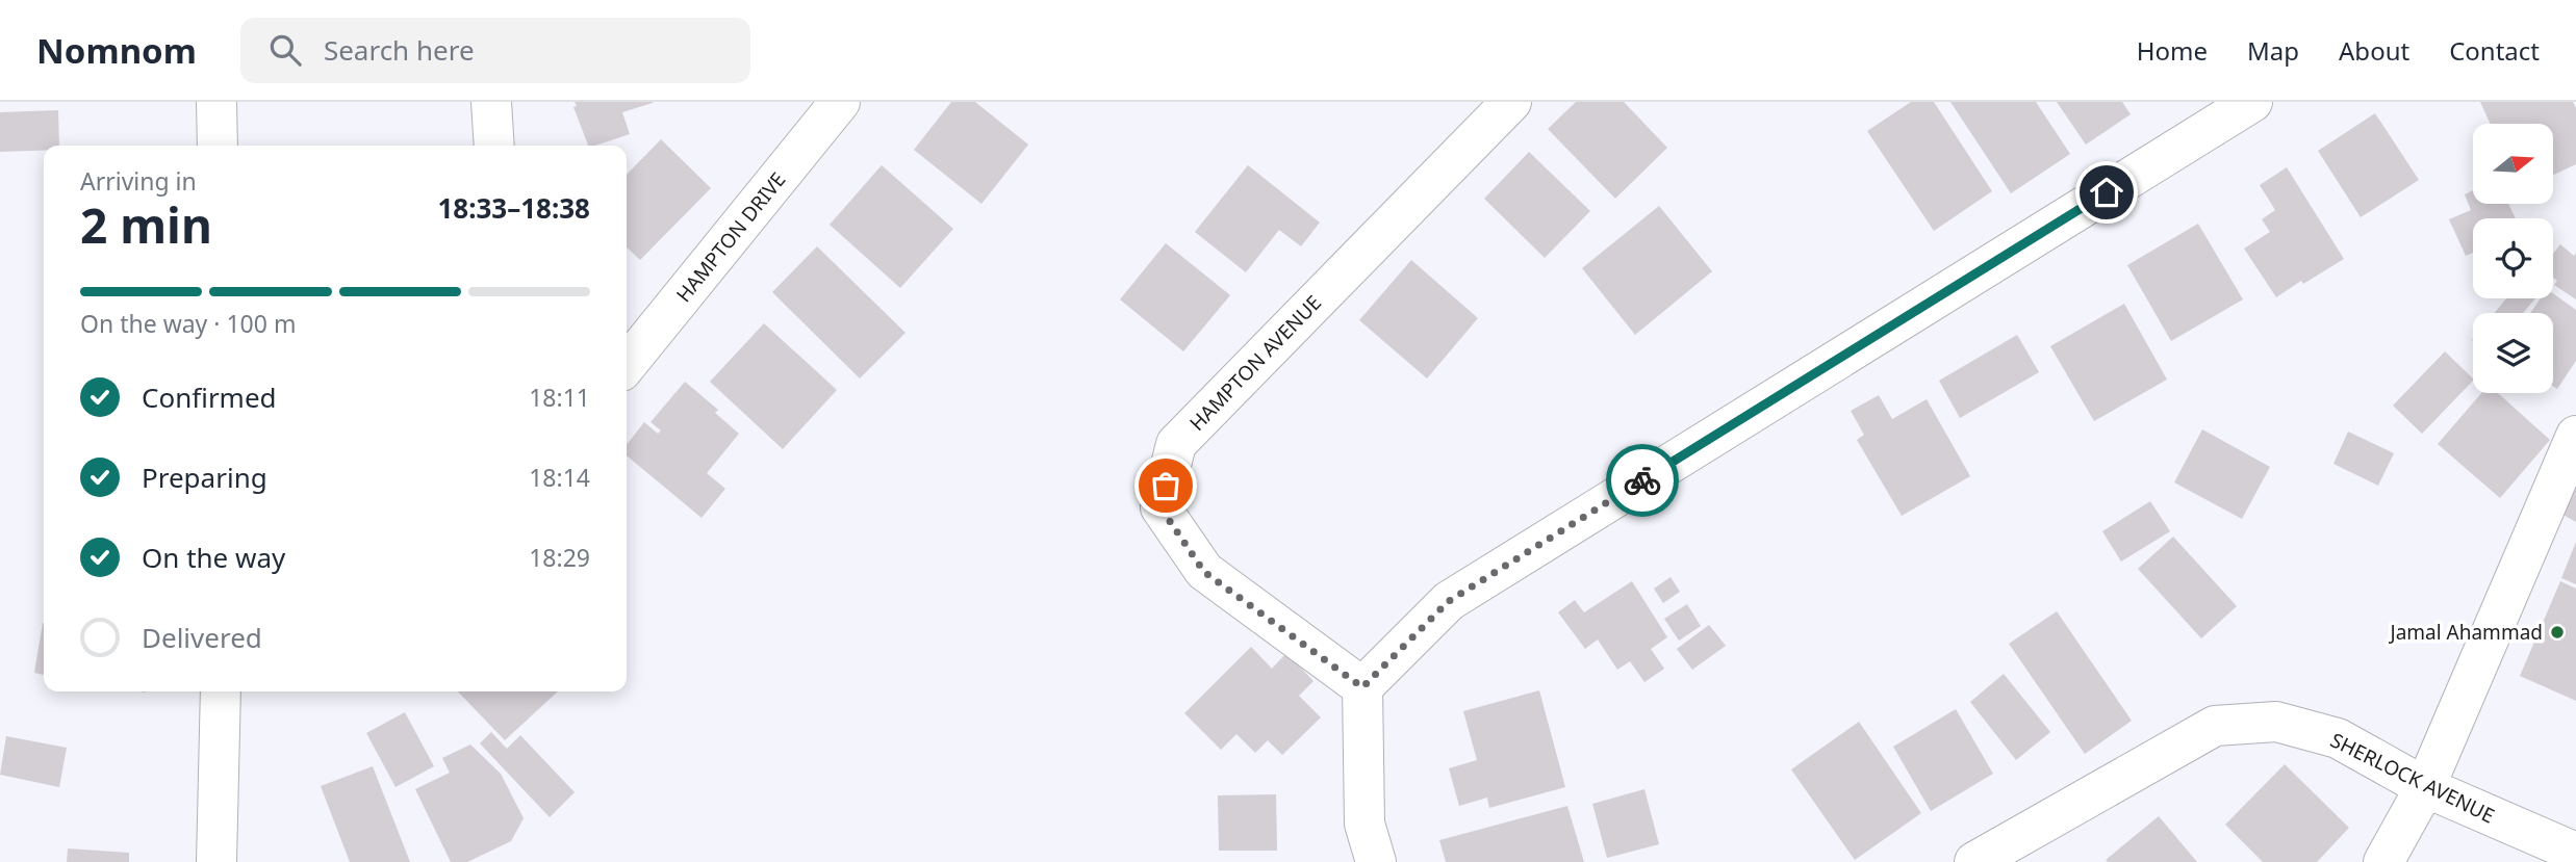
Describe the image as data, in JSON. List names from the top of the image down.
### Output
{
  "streets": {
    "street": ["HAMPTON DRIVE", "HAMPTON AVENUE", "SHERLOCK AVENUE"]
  },
  "places": ["Jamal Ahammad"],
  "north": "right",
  "page": {
    "header": "Nomnom",
    "search": "Search here",
    "nav": [
      "Home",
      "Map",
      "About",
      "Contact"
    ],
    "heading": ["2 min", "Arriving in", "18:33–18:38"],
    "bar": "On the way · 100 m",
    "list": [
      ["Confirmed", "18:11"],
      ["Preparing", "18:14"],
      ["On the way", "18:29"],
      "Delivered"
    ]
  }
}
